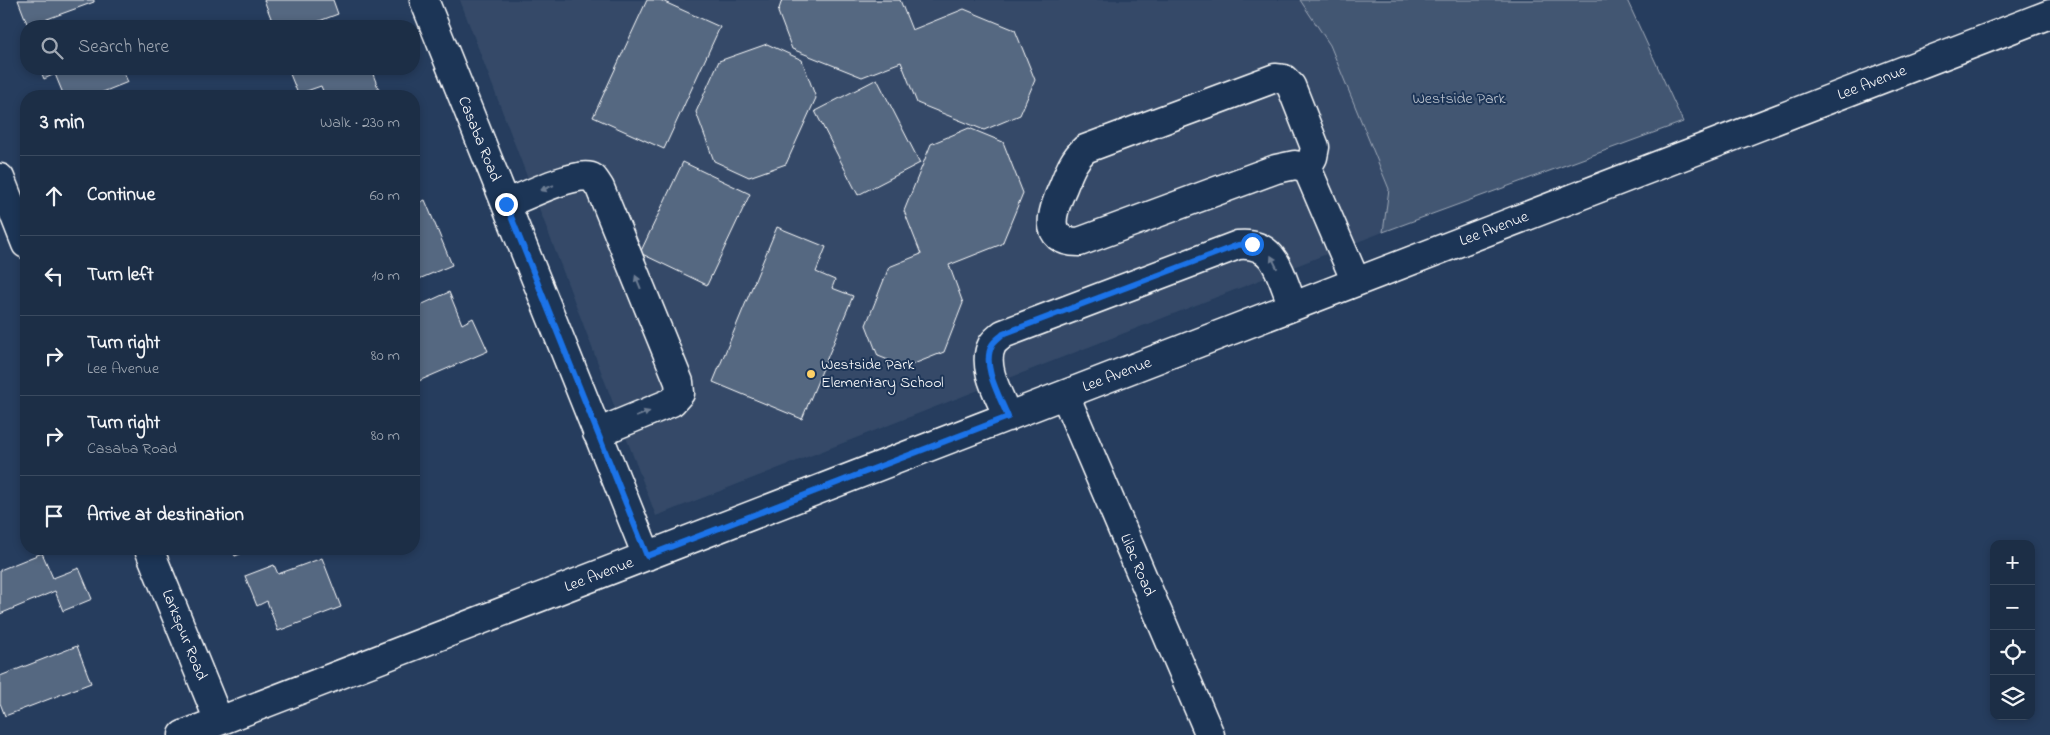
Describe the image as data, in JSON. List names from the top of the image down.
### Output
{
  "streets": {
    "street": [
      "Lee Avenue",
      "Casaba Road",
      "Lilac Road",
      "Larkspur Road"
    ]
  },
  "crossings": [
    ["Lee Avenue", "Casaba Road"],
    ["Lee Avenue", "Lilac Road"],
    ["Lee Avenue", "Larkspur Road"]
  ],
  "parks": ["Westside Park"],
  "places": ["Westside Park Elementary School"],
  "page": {
    "search": "Search here",
    "heading": ["3 min", "Walk · 230 m"],
    "list": [
      ["Continue", "60 m"],
      ["Turn left", "10 m"],
      ["Turn right", "Lee Avenue", "80 m"],
      ["Turn right", "Casaba Road", "80 m"],
      "Arrive at destination"
    ],
    "map_buttons": ["+", "−"]
  }
}
